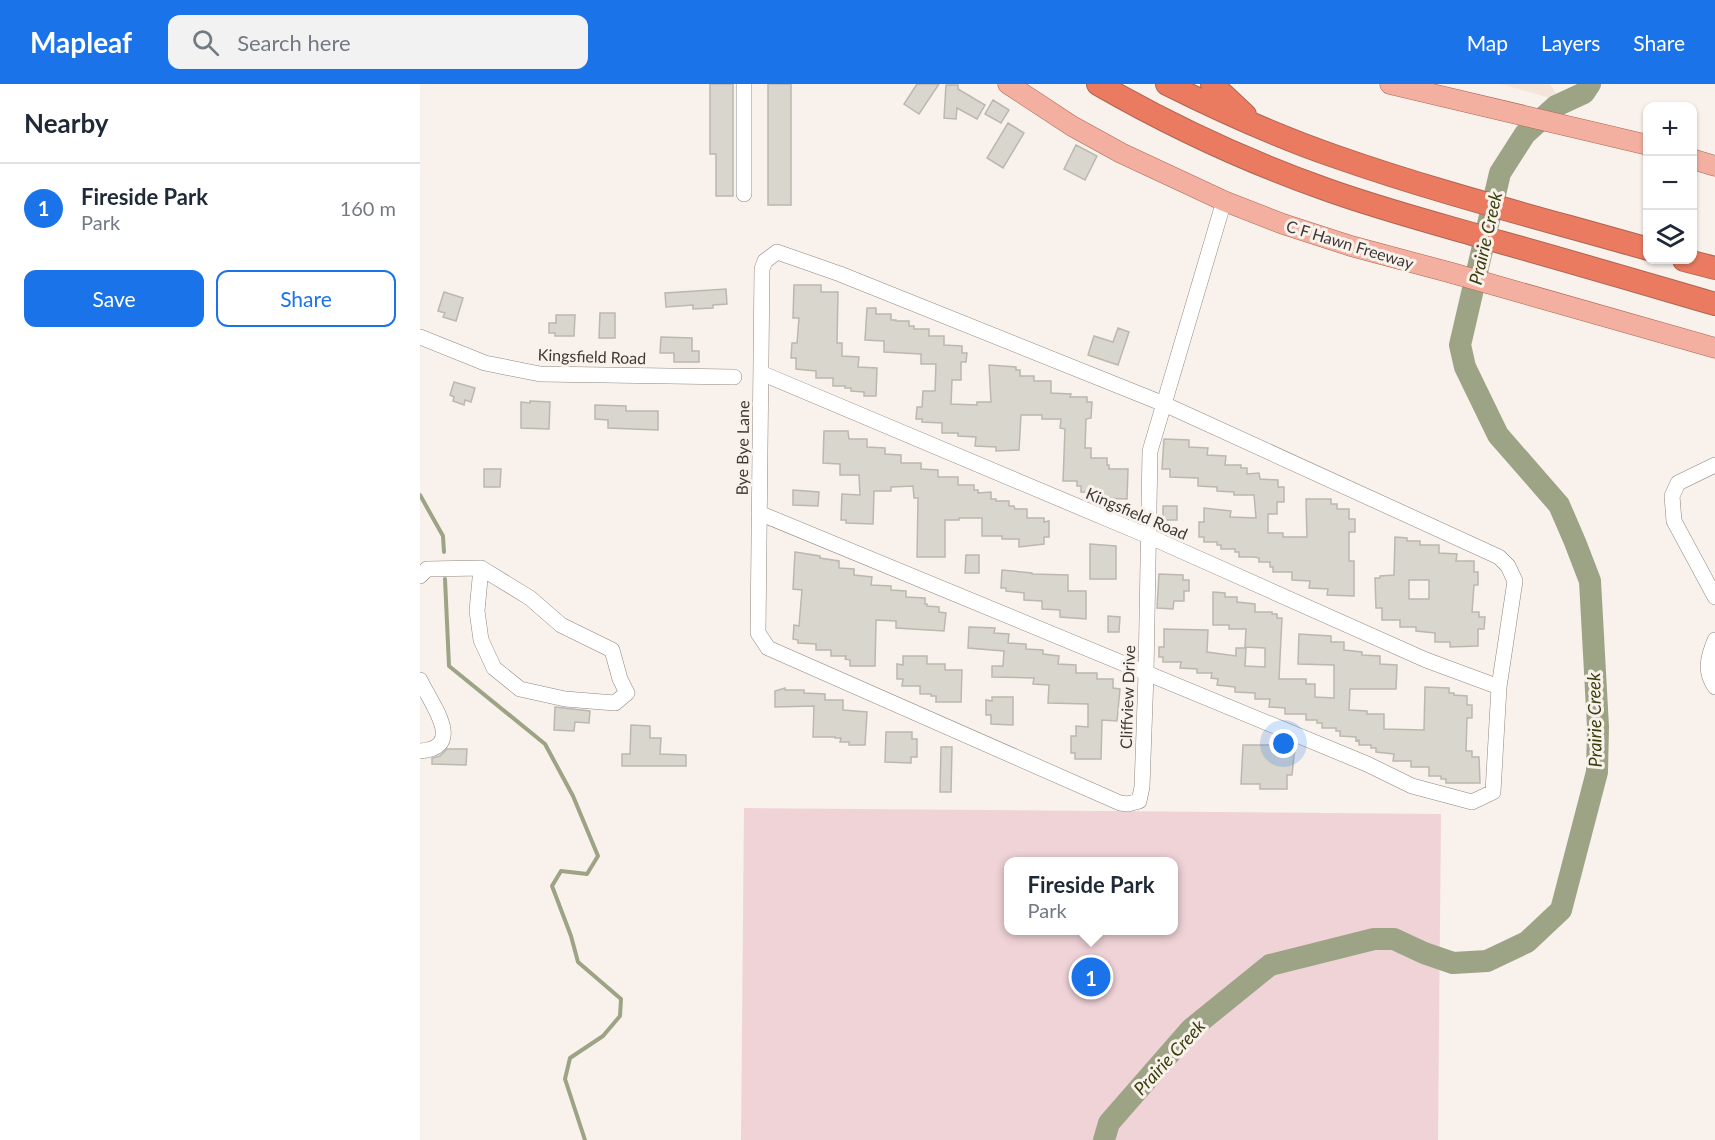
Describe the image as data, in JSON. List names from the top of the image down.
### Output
{
  "streets": {
    "main road": ["C F Hawn Freeway"],
    "street": ["Kingsfield Road", "Bye Bye Lane", "Cliffview Drive"]
  },
  "crossings": [
    ["C F Hawn Freeway", "Cliffview Drive"],
    ["Kingsfield Road", "Bye Bye Lane"],
    ["Kingsfield Road", "Cliffview Drive"],
    ["Bye Bye Lane", "Cliffview Drive"]
  ],
  "water": ["Prairie Creek"],
  "page": {
    "header": "Mapleaf",
    "search": "Search here",
    "nav": ["Map", "Layers", "Share"],
    "heading": "Nearby",
    "map_buttons": ["+", "−"],
    "list": [
      {
        "mark": "1",
        "name": "Fireside Park",
        "note": "Park",
        "value": "160 m"
      }
    ],
    "buttons": ["Save", "Share"],
    "popup": ["Fireside Park", "Park"],
    "pins": "1"
  }
}
